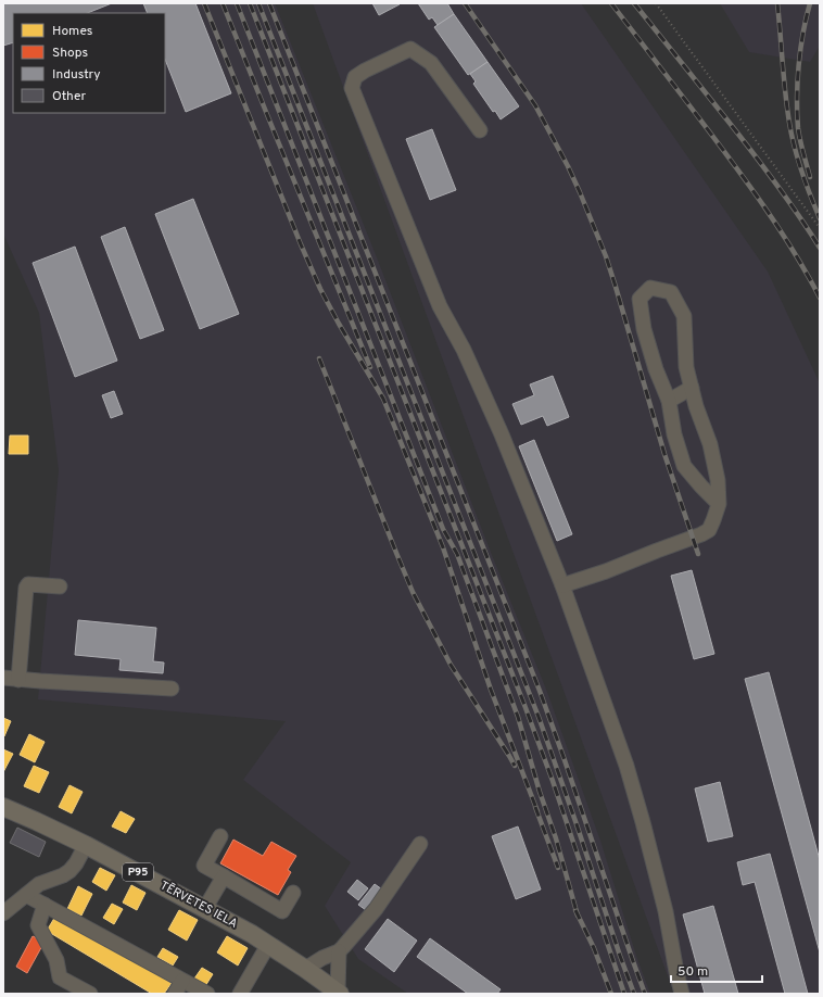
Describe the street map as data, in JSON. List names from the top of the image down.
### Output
{
  "streets": {
    "main road": ["P95", "TĒRVETES IELA"]
  },
  "legend": [
    "Homes",
    "Shops",
    "Industry",
    "Other"
  ],
  "scale_bar": "50 m"
}
